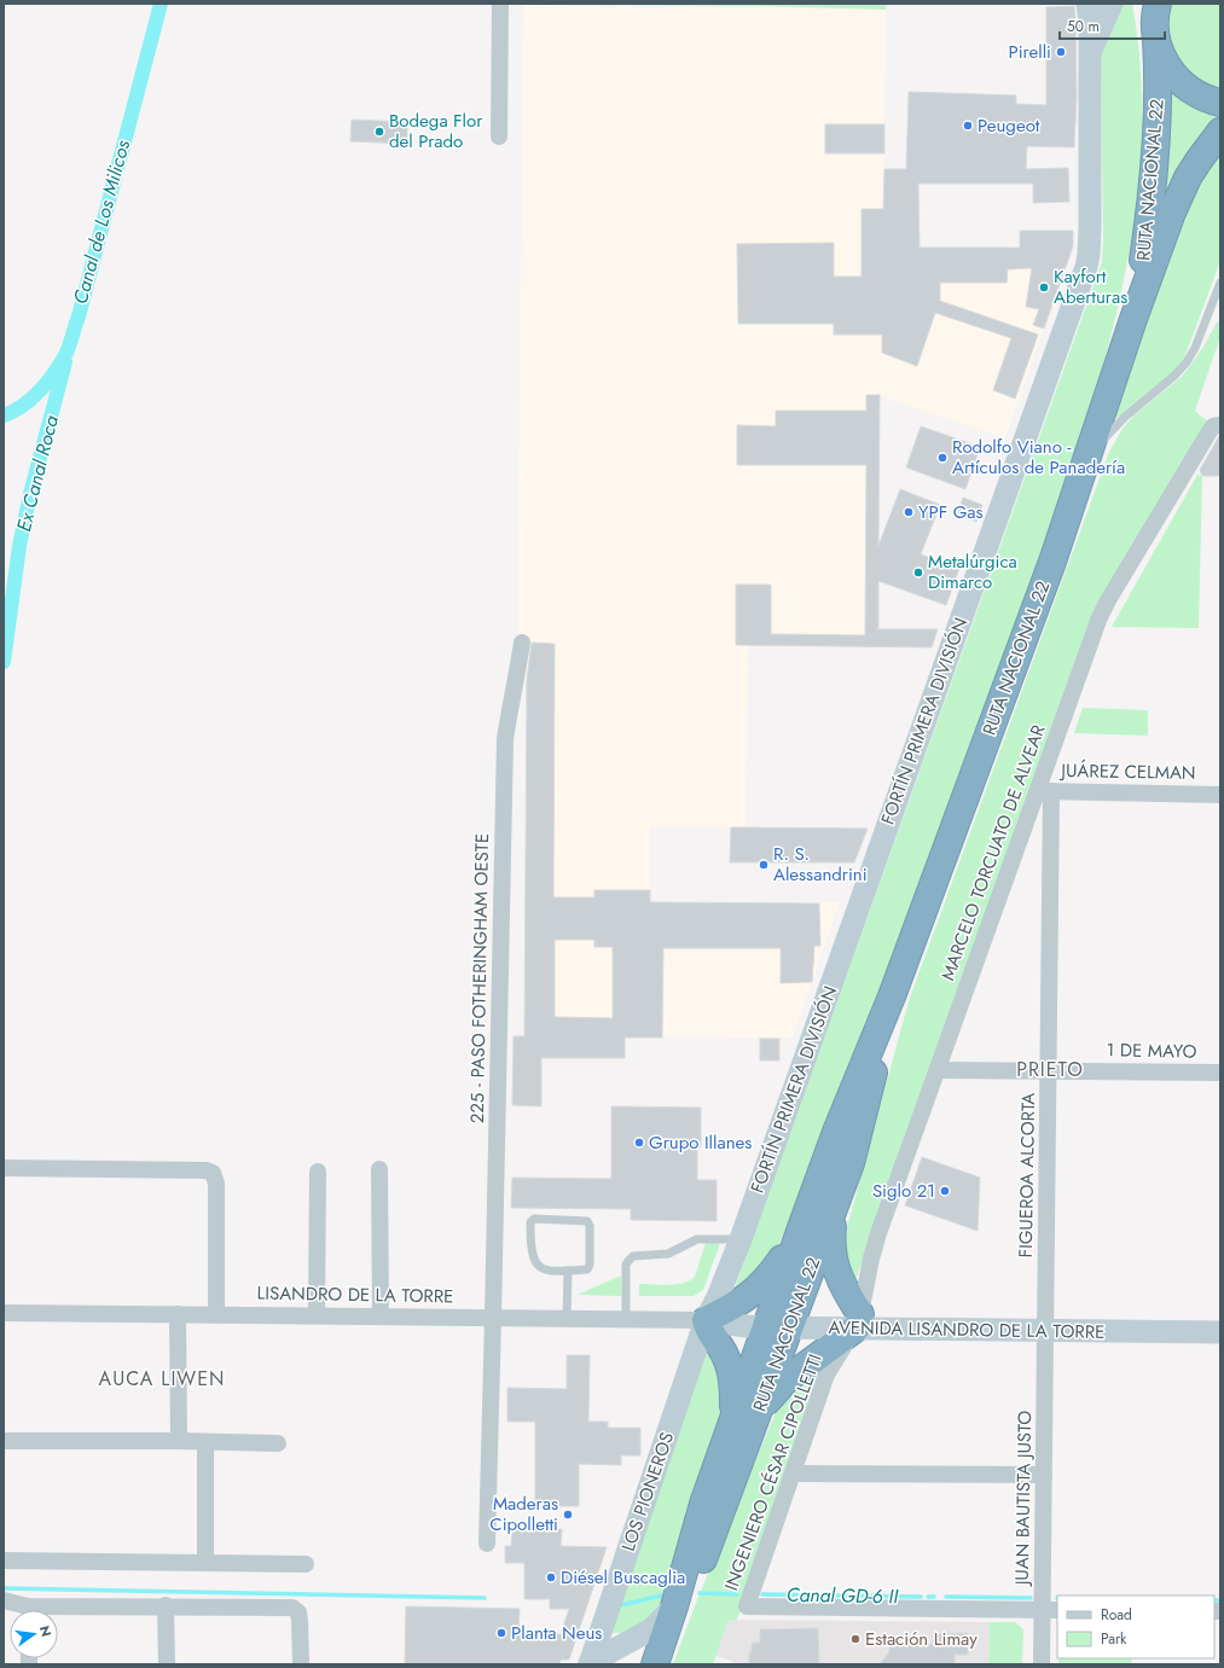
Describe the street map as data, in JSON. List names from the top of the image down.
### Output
{
  "streets": {
    "highway": ["RUTA NACIONAL 22"],
    "street": [
      "FORTÍN PRIMERA DIVISIÓN",
      "JUÁREZ CELMAN",
      "MARCELO TORCUATO DE ALVEAR",
      "225 - PASO FOTHERINGHAM OESTE",
      "1 DE MAYO",
      "FIGUEROA ALCORTA",
      "LISANDRO DE LA TORRE",
      "AVENIDA LISANDRO DE LA TORRE",
      "INGENIERO CÉSAR CIPOLLETTI",
      "LOS PIONEROS",
      "JUAN BAUTISTA JUSTO"
    ]
  },
  "crossings": [
    ["RUTA NACIONAL 22", "AVENIDA LISANDRO DE LA TORRE"],
    ["FORTÍN PRIMERA DIVISIÓN", "LISANDRO DE LA TORRE"],
    ["FORTÍN PRIMERA DIVISIÓN", "AVENIDA LISANDRO DE LA TORRE"],
    ["FORTÍN PRIMERA DIVISIÓN", "LOS PIONEROS"],
    ["JUÁREZ CELMAN", "MARCELO TORCUATO DE ALVEAR"],
    ["JUÁREZ CELMAN", "FIGUEROA ALCORTA"],
    ["MARCELO TORCUATO DE ALVEAR", "1 DE MAYO"],
    ["MARCELO TORCUATO DE ALVEAR", "FIGUEROA ALCORTA"],
    ["MARCELO TORCUATO DE ALVEAR", "AVENIDA LISANDRO DE LA TORRE"],
    ["MARCELO TORCUATO DE ALVEAR", "INGENIERO CÉSAR CIPOLLETTI"],
    ["225 - PASO FOTHERINGHAM OESTE", "LISANDRO DE LA TORRE"],
    ["1 DE MAYO", "FIGUEROA ALCORTA"],
    ["FIGUEROA ALCORTA", "AVENIDA LISANDRO DE LA TORRE"],
    ["FIGUEROA ALCORTA", "JUAN BAUTISTA JUSTO"],
    ["LISANDRO DE LA TORRE", "AVENIDA LISANDRO DE LA TORRE"],
    ["LISANDRO DE LA TORRE", "LOS PIONEROS"],
    ["AVENIDA LISANDRO DE LA TORRE", "INGENIERO CÉSAR CIPOLLETTI"],
    ["AVENIDA LISANDRO DE LA TORRE", "LOS PIONEROS"],
    ["AVENIDA LISANDRO DE LA TORRE", "JUAN BAUTISTA JUSTO"],
    ["INGENIERO CÉSAR CIPOLLETTI", "JUAN BAUTISTA JUSTO"]
  ],
  "districts": ["PRIETO", "AUCA LIWEN"],
  "water": ["Canal de Los Milicos", "Ex Canal Roca", "Canal GD-6 II"],
  "places": [
    "Pirelli",
    "Peugeot",
    "Bodega Flor del Prado",
    "Kayfort Aberturas",
    "Rodolfo Viano - Artículos de Panadería",
    "YPF Gas",
    "Metalúrgica Dimarco",
    "R. S. Alessandrini",
    "Grupo Illanes",
    "Siglo 21",
    "Maderas Cipolletti",
    "Diésel Buscaglia",
    "Planta Neus",
    "Estación Limay"
  ],
  "legend": ["Road", "Park"],
  "scale_bar": "50 m",
  "north": "right"
}
